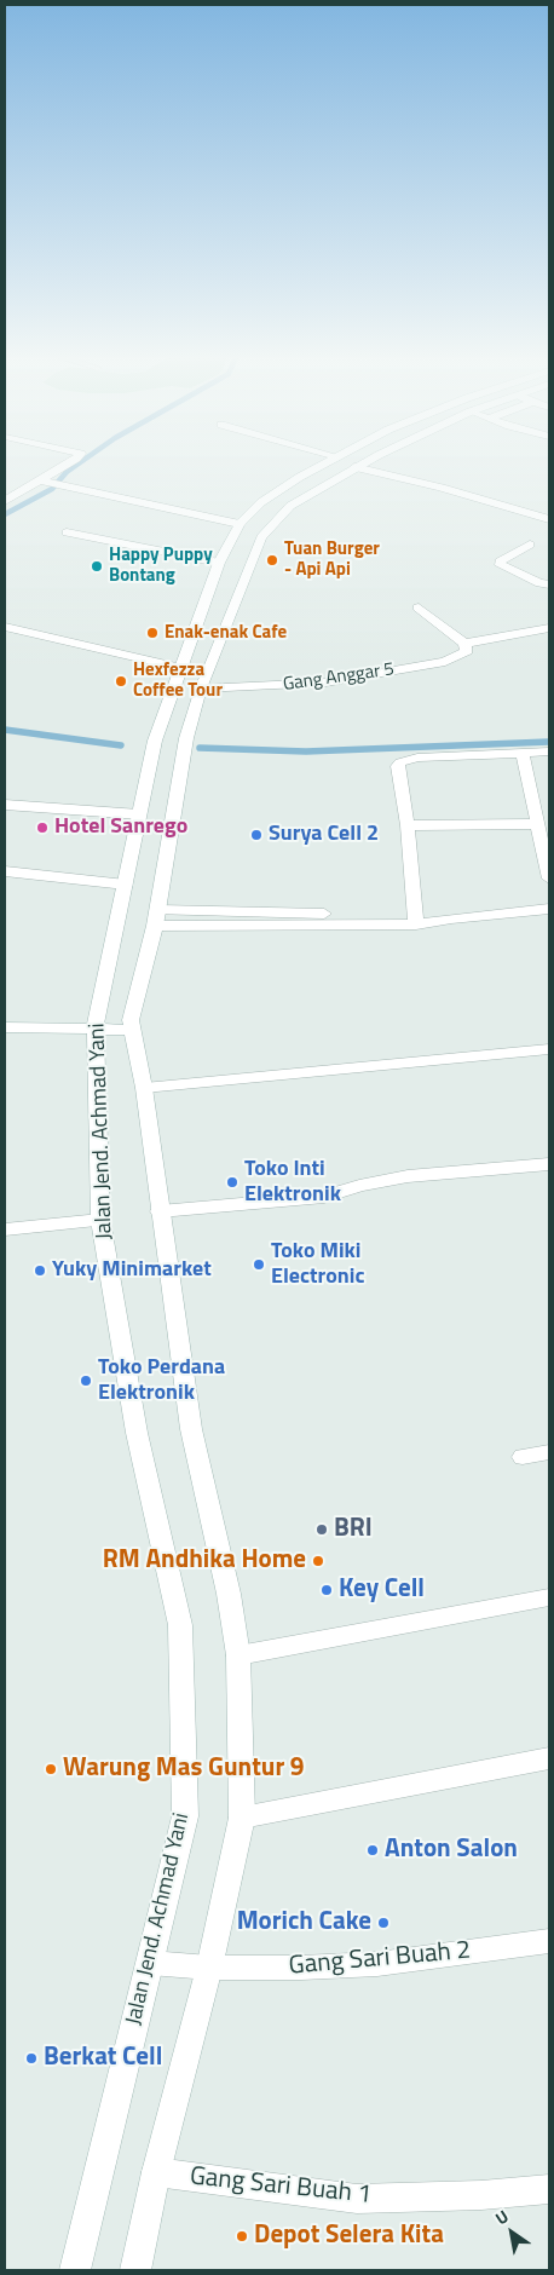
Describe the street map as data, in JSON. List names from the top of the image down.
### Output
{
  "streets": {
    "street": [
      "Gang Anggar 5",
      "Jalan Jend. Achmad Yani",
      "Gang Sari Buah 2",
      "Gang Sari Buah 1"
    ]
  },
  "crossings": [
    ["Gang Anggar 5", "Jalan Jend. Achmad Yani"],
    ["Jalan Jend. Achmad Yani", "Gang Sari Buah 2"],
    ["Jalan Jend. Achmad Yani", "Gang Sari Buah 1"]
  ],
  "places": [
    "Tuan Burger - Api Api",
    "Happy Puppy Bontang",
    "Enak-enak Cafe",
    "Hexfezza Coffee Tour",
    "Hotel Sanrego",
    "Surya Cell 2",
    "Toko Inti Elektronik",
    "Toko Miki Electronic",
    "Yuky Minimarket",
    "Toko Perdana Elektronik",
    "BRI",
    "RM Andhika Home",
    "Key Cell",
    "Warung Mas Guntur 9",
    "Anton Salon",
    "Morich Cake",
    "Berkat Cell",
    "Depot Selera Kita"
  ],
  "north": "top left"
}
